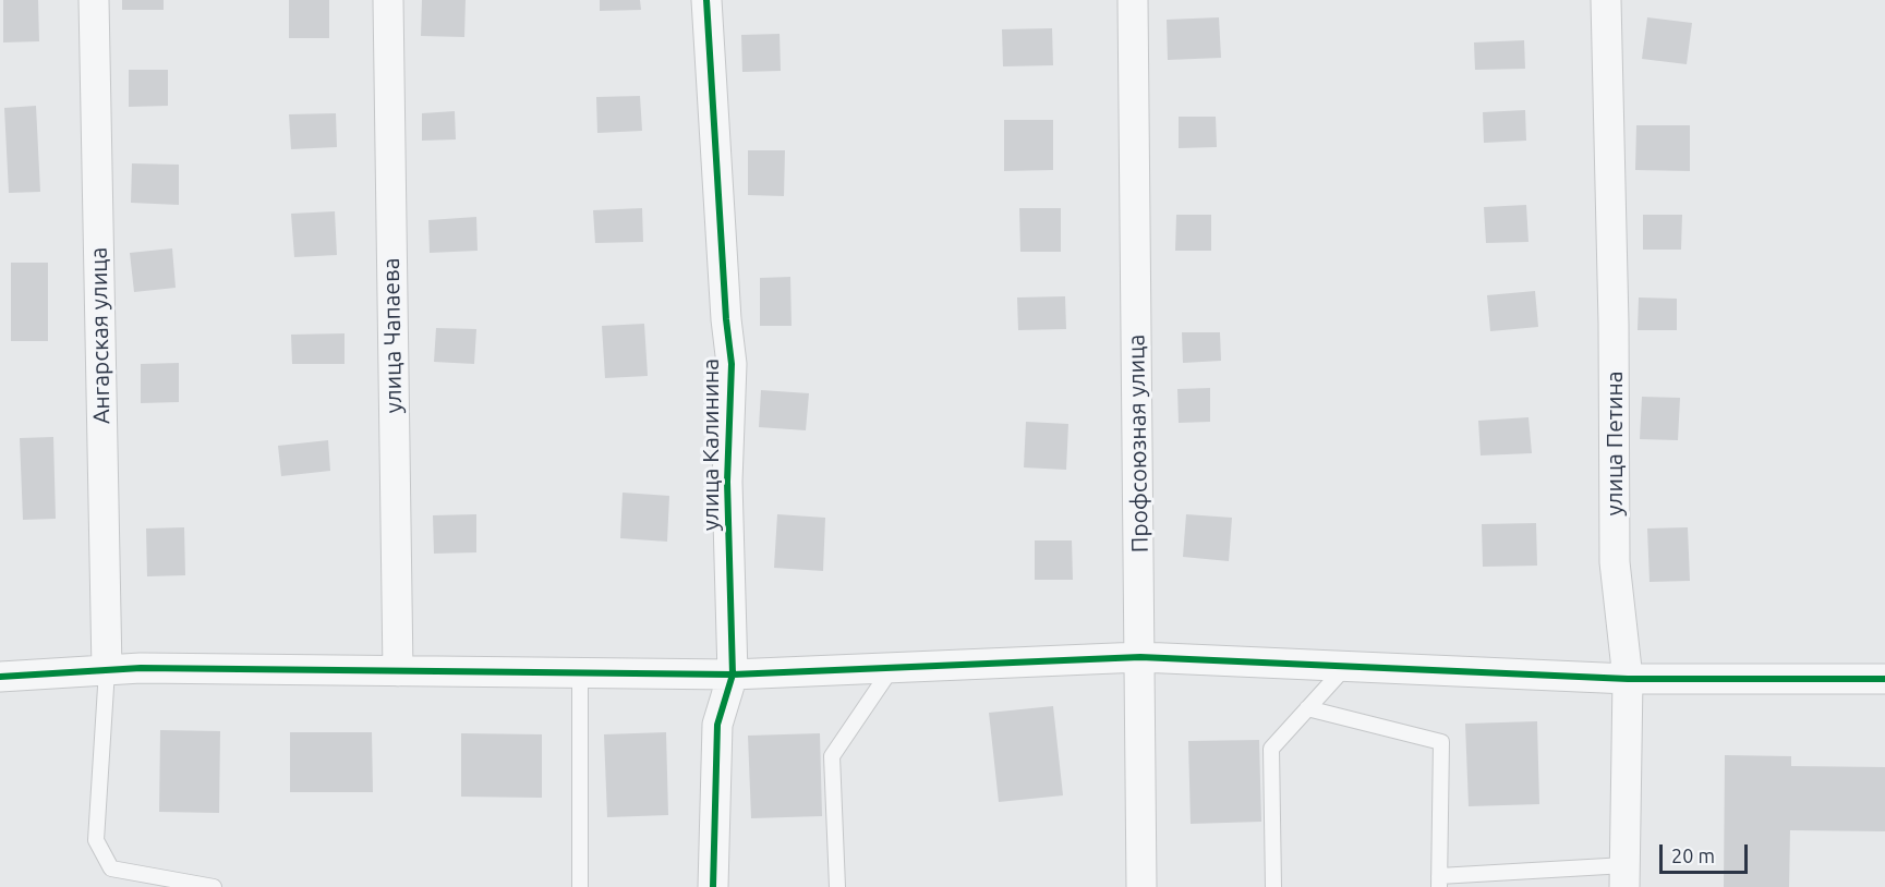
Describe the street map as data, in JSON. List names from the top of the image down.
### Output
{
  "streets": {
    "street": [
      "Ангарская улица",
      "улица Чапаева",
      "Профсоюзная улица",
      "улица Петина",
      "улица Калинина"
    ]
  },
  "scale_bar": "20 m"
}
